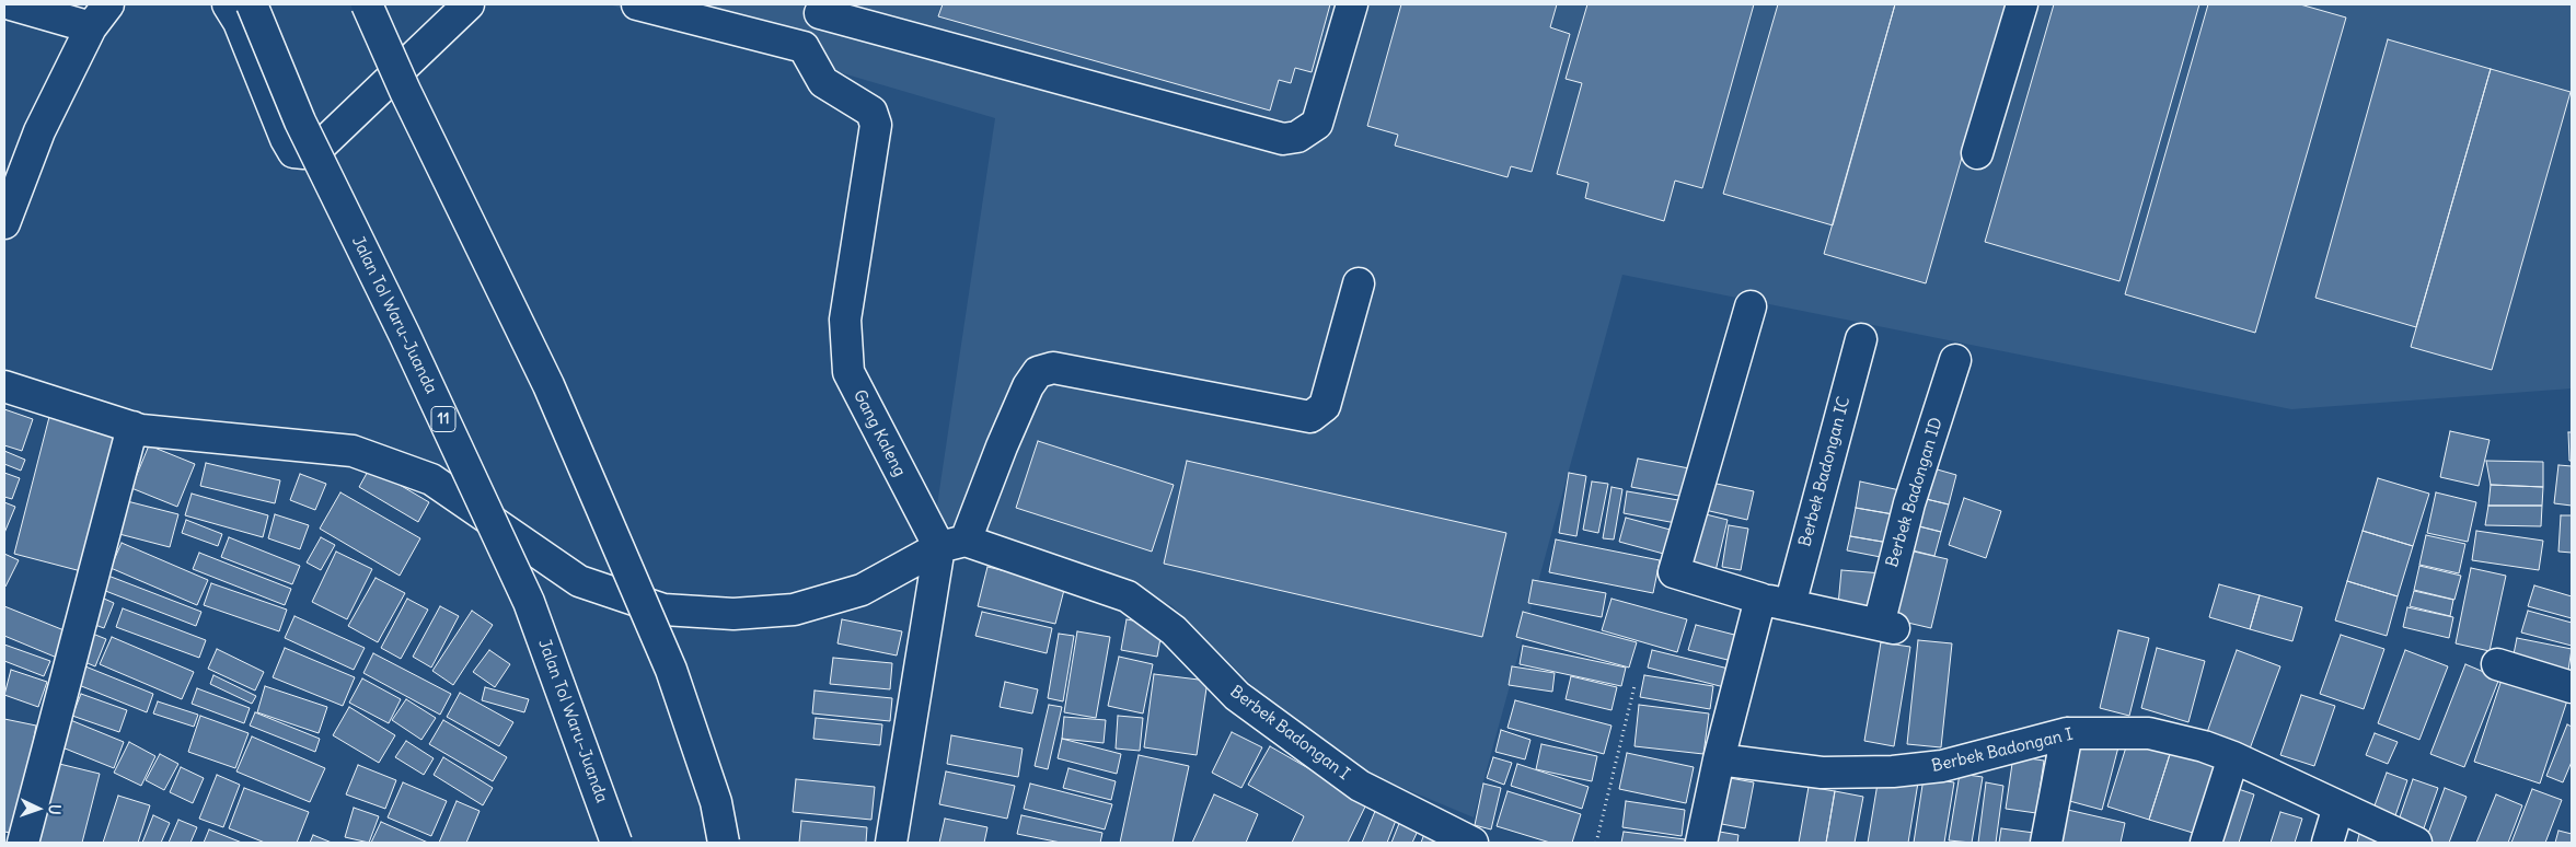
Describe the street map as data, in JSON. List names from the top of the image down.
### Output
{
  "streets": {
    "main road": [
      "Jalan Tol Waru–Juanda",
      "11",
      "Gang Kaleng",
      "Berbek Badongan IC",
      "Berbek Badongan ID",
      "Berbek Badongan I"
    ]
  },
  "crossings": [
    ["Gang Kaleng", "Berbek Badongan I"],
    ["Berbek Badongan IC", "Berbek Badongan ID"]
  ],
  "north": "right"
}
